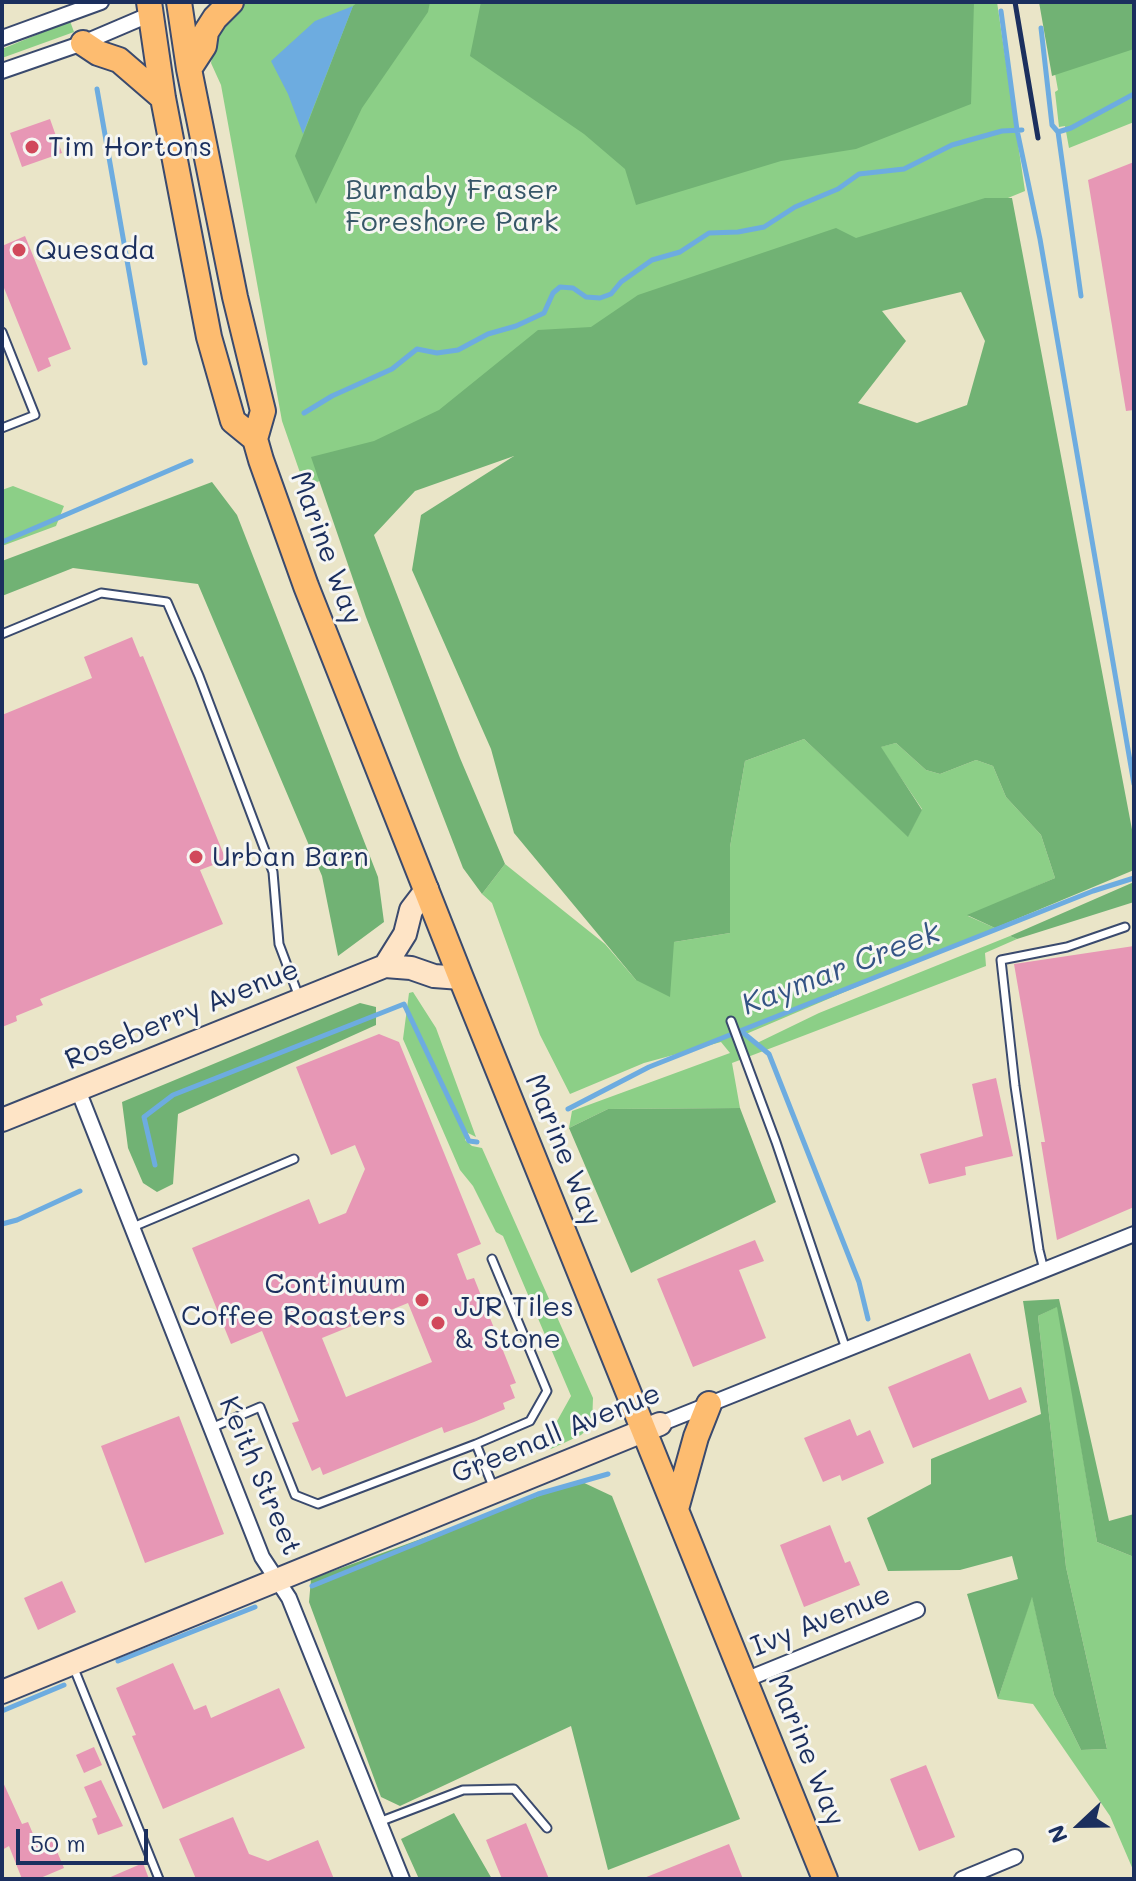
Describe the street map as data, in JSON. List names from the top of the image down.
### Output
{
  "streets": {
    "main road": ["Marine Way"],
    "street": [
      "Roseberry Avenue",
      "Greenall Avenue",
      "Keith Street",
      "Ivy Avenue"
    ]
  },
  "crossings": [
    ["Marine Way", "Greenall Avenue"],
    ["Marine Way", "Ivy Avenue"],
    ["Roseberry Avenue", "Keith Street"],
    ["Greenall Avenue", "Keith Street"]
  ],
  "water": ["Kaymar Creek"],
  "parks": ["Burnaby Fraser Foreshore Park"],
  "places": [
    "Tim Hortons",
    "Quesada",
    "Urban Barn",
    "Continuum Coffee Roasters",
    "JJR Tiles & Stone"
  ],
  "scale_bar": "50 m",
  "north": "left"
}
